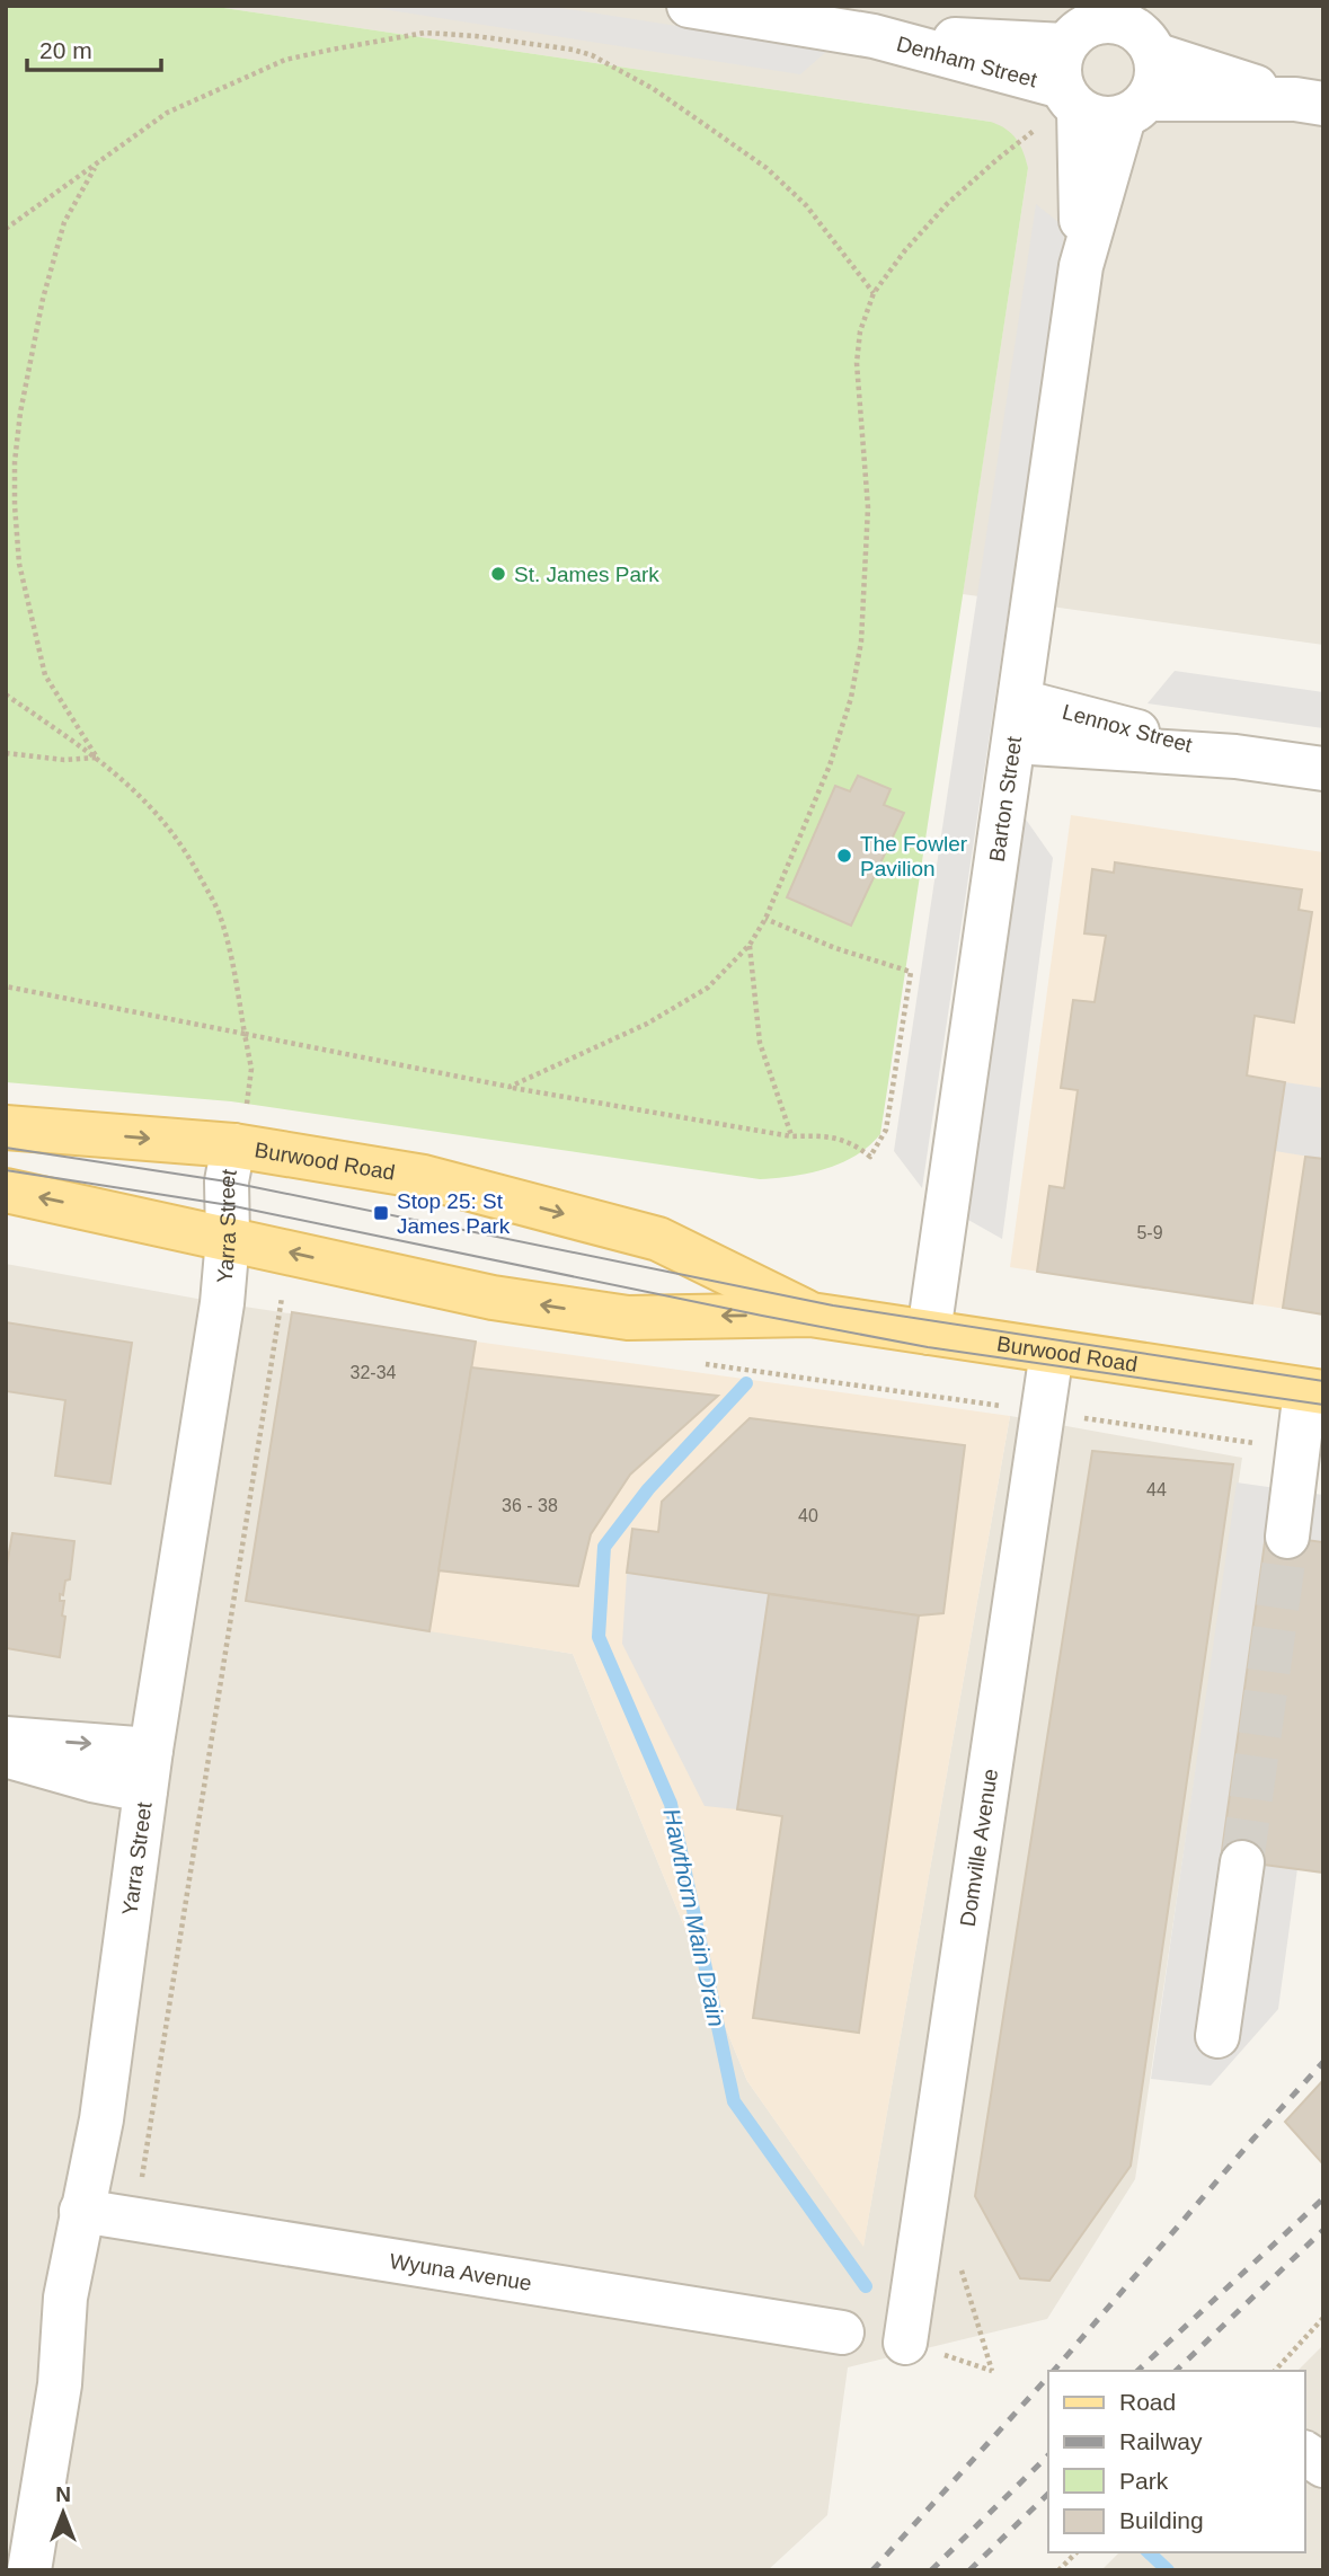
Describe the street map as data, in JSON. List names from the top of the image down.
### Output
{
  "streets": {
    "main road": ["Burwood Road"],
    "street": [
      "Denham Street",
      "Lennox Street",
      "Barton Street",
      "Yarra Street",
      "Domville Avenue",
      "Wyuna Avenue"
    ]
  },
  "crossings": [
    ["Denham Street", "Barton Street"],
    ["Lennox Street", "Barton Street"],
    ["Barton Street", "Burwood Road"],
    ["Burwood Road", "Yarra Street"],
    ["Burwood Road", "Domville Avenue"],
    ["Yarra Street", "Wyuna Avenue"]
  ],
  "water": ["Hawthorn Main Drain"],
  "places": {
    "other": ["St. James Park", "The Fowler Pavilion"],
    "transit": ["Stop 25: St James Park"]
  },
  "house_numbers": [
    "5-9",
    "32-34",
    "44",
    "36 - 38",
    "40"
  ],
  "legend": [
    "Road",
    "Railway",
    "Park",
    "Building"
  ],
  "scale_bar": "20 m",
  "north": "top"
}
